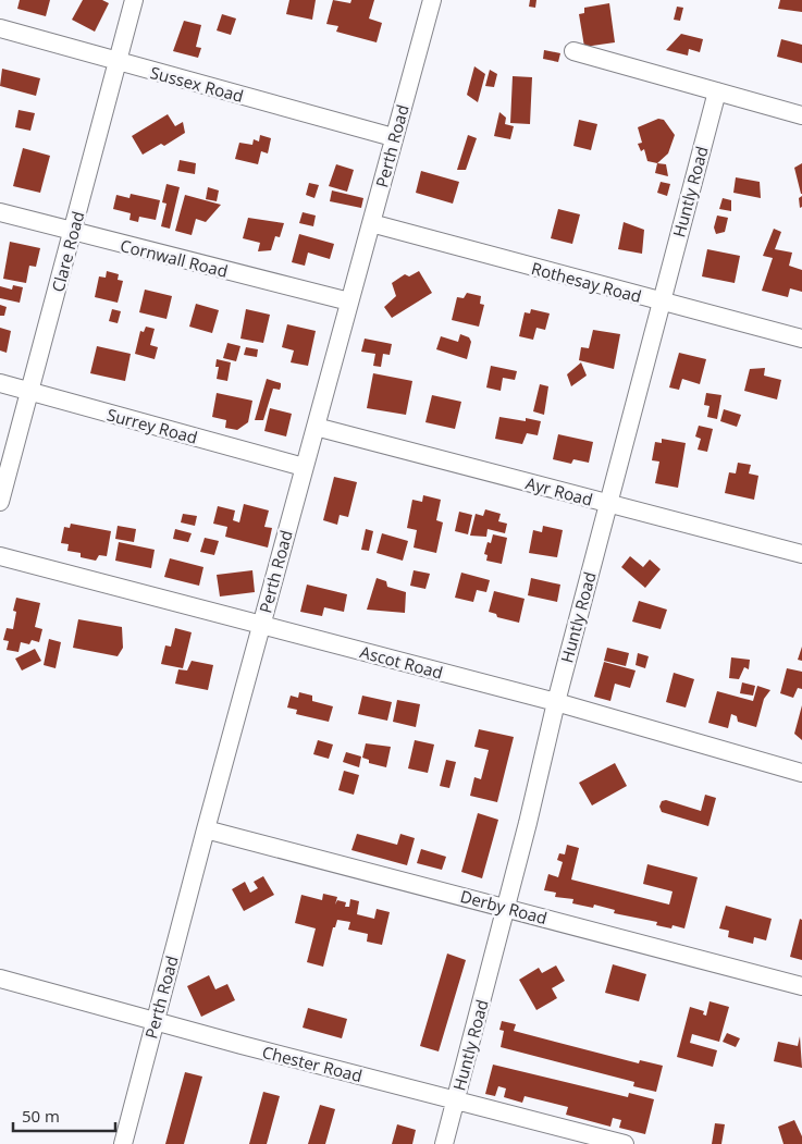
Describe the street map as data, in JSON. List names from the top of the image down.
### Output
{
  "streets": {
    "street": [
      "Sussex Road",
      "Perth Road",
      "Huntly Road",
      "Clare Road",
      "Cornwall Road",
      "Rothesay Road",
      "Surrey Road",
      "Ayr Road",
      "Ascot Road",
      "Derby Road",
      "Chester Road"
    ]
  },
  "crossings": [
    ["Sussex Road", "Perth Road"],
    ["Sussex Road", "Clare Road"],
    ["Perth Road", "Cornwall Road"],
    ["Perth Road", "Rothesay Road"],
    ["Perth Road", "Surrey Road"],
    ["Perth Road", "Ayr Road"],
    ["Perth Road", "Ascot Road"],
    ["Perth Road", "Derby Road"],
    ["Perth Road", "Chester Road"],
    ["Huntly Road", "Rothesay Road"],
    ["Huntly Road", "Ayr Road"],
    ["Huntly Road", "Ascot Road"],
    ["Huntly Road", "Derby Road"],
    ["Huntly Road", "Chester Road"],
    ["Clare Road", "Cornwall Road"],
    ["Clare Road", "Surrey Road"]
  ],
  "scale_bar": "50 m"
}
